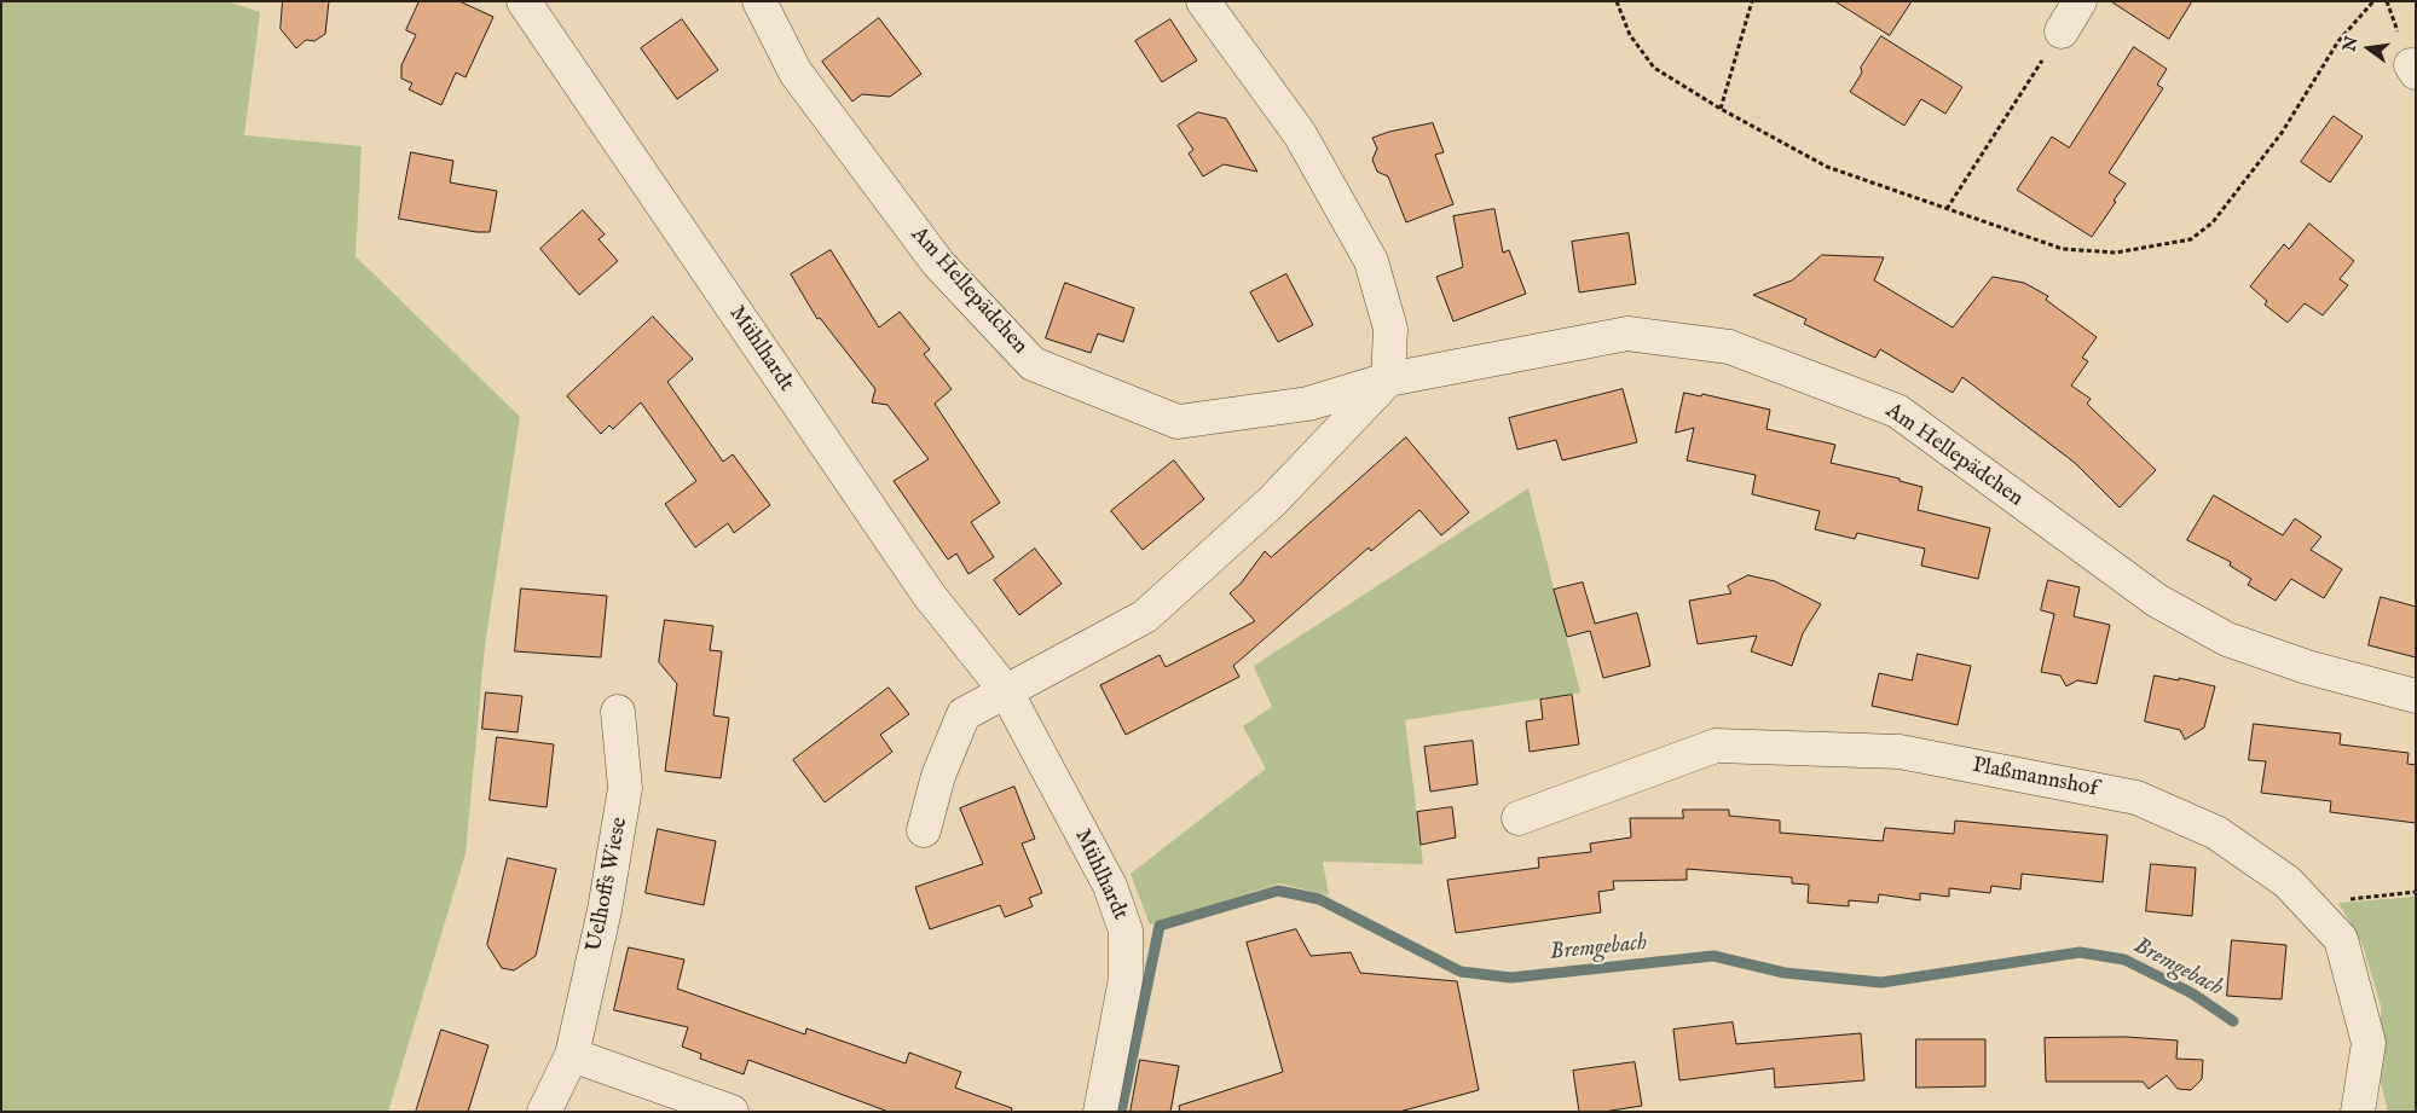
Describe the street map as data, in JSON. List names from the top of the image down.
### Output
{
  "streets": {
    "street": [
      "Am Hellepädchen",
      "Mühlhardt",
      "Plaßmannshof",
      "Uelhoffs Wiese"
    ]
  },
  "water": ["Bremgebach"],
  "north": "left"
}
